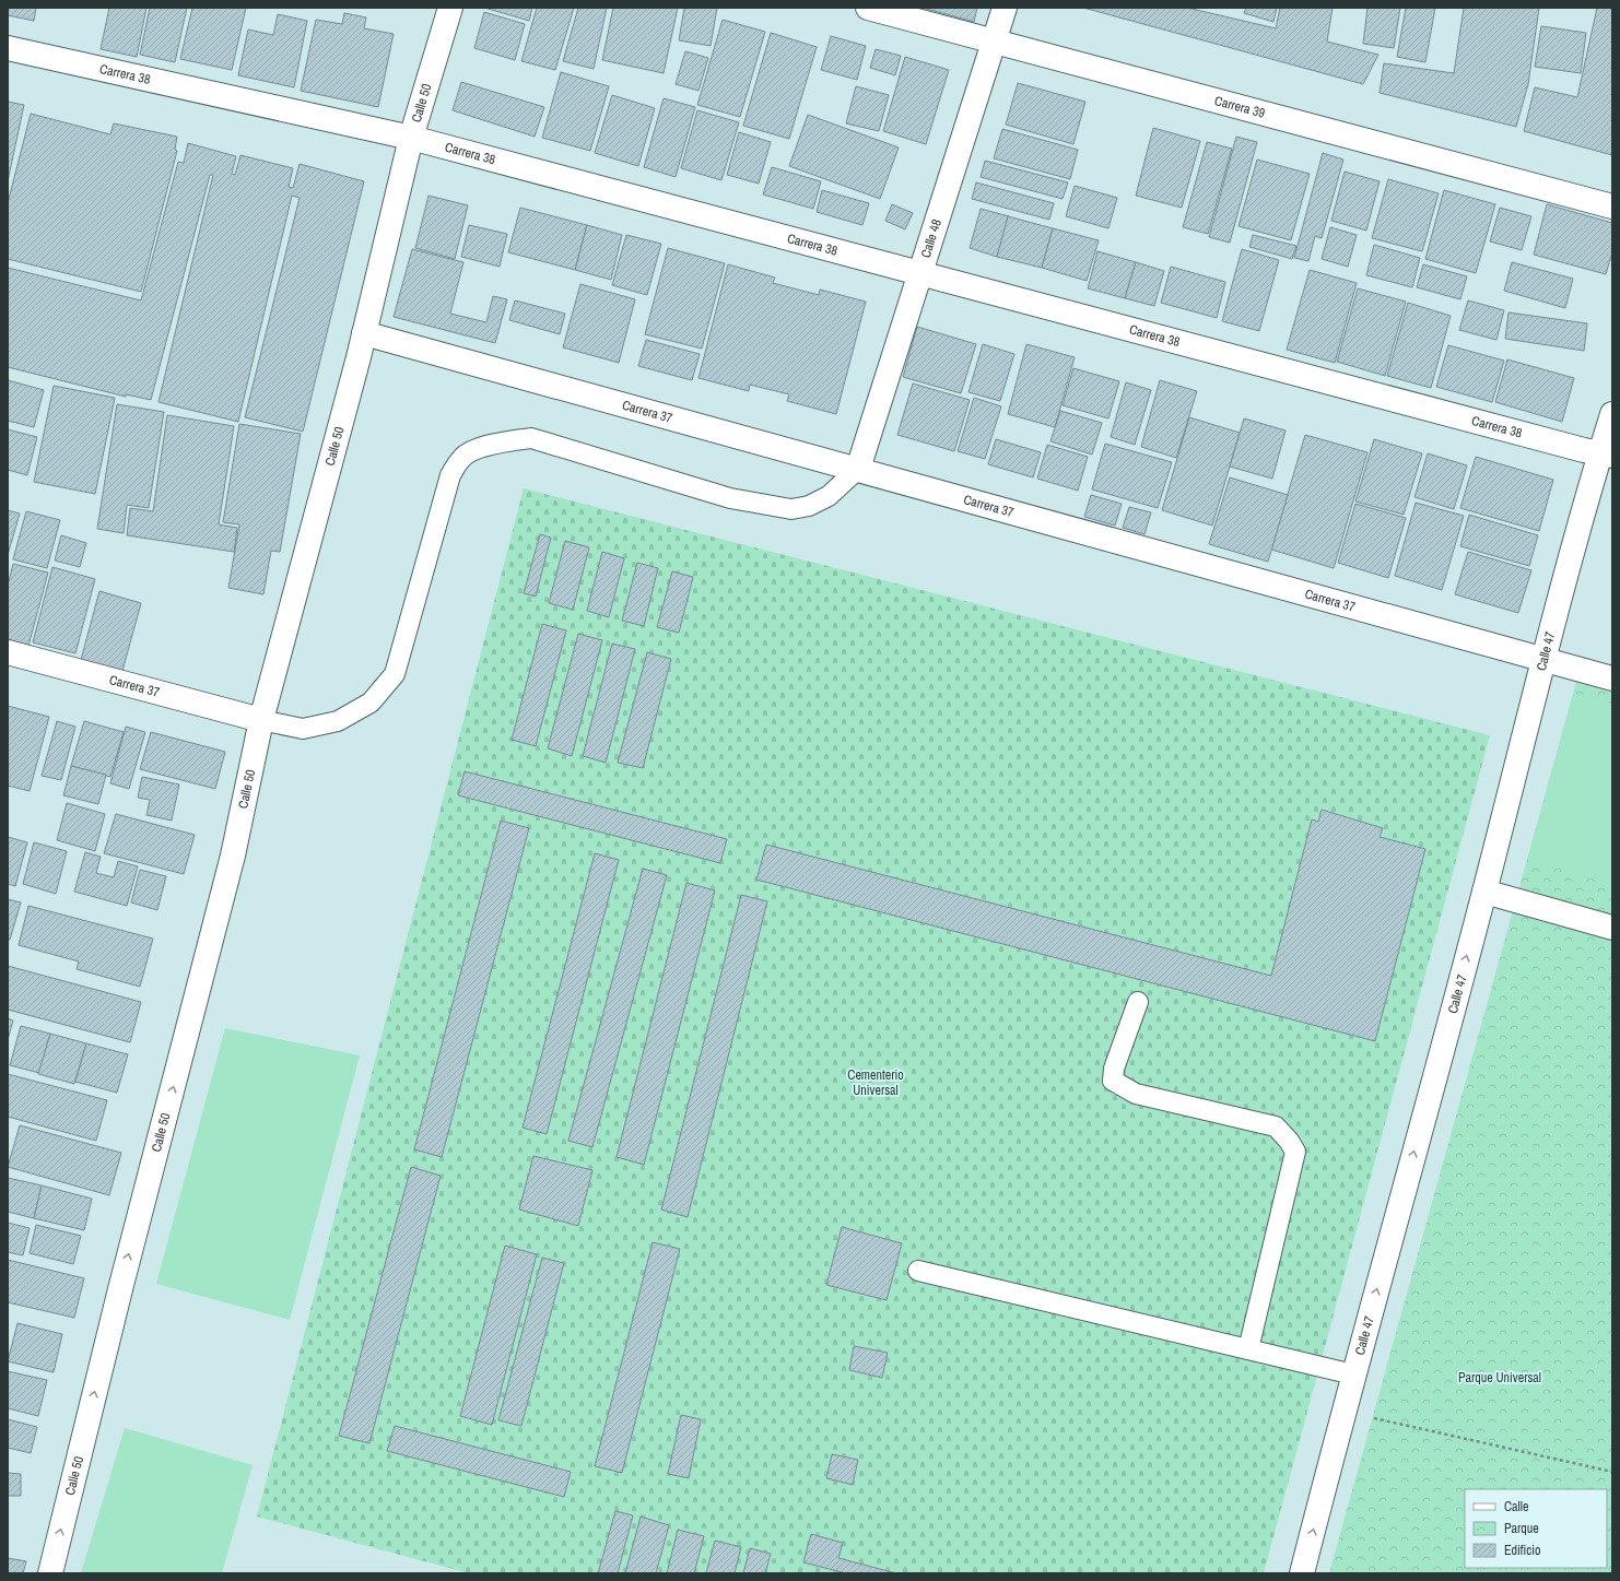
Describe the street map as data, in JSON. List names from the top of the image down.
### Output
{
  "streets": {
    "street": [
      "Carrera 38",
      "Calle 50",
      "Carrera 39",
      "Calle 48",
      "Carrera 37",
      "Calle 47"
    ]
  },
  "crossings": [
    ["Carrera 38", "Calle 50"],
    ["Carrera 38", "Calle 48"],
    ["Carrera 38", "Calle 47"],
    ["Calle 50", "Carrera 37"],
    ["Carrera 39", "Calle 48"],
    ["Calle 48", "Carrera 37"],
    ["Carrera 37", "Calle 47"]
  ],
  "one_way": ["Calle 50", "Calle 47"],
  "parks": ["Cementerio Universal", "Parque Universal"],
  "legend": ["Calle", "Parque", "Edificio"]
}
